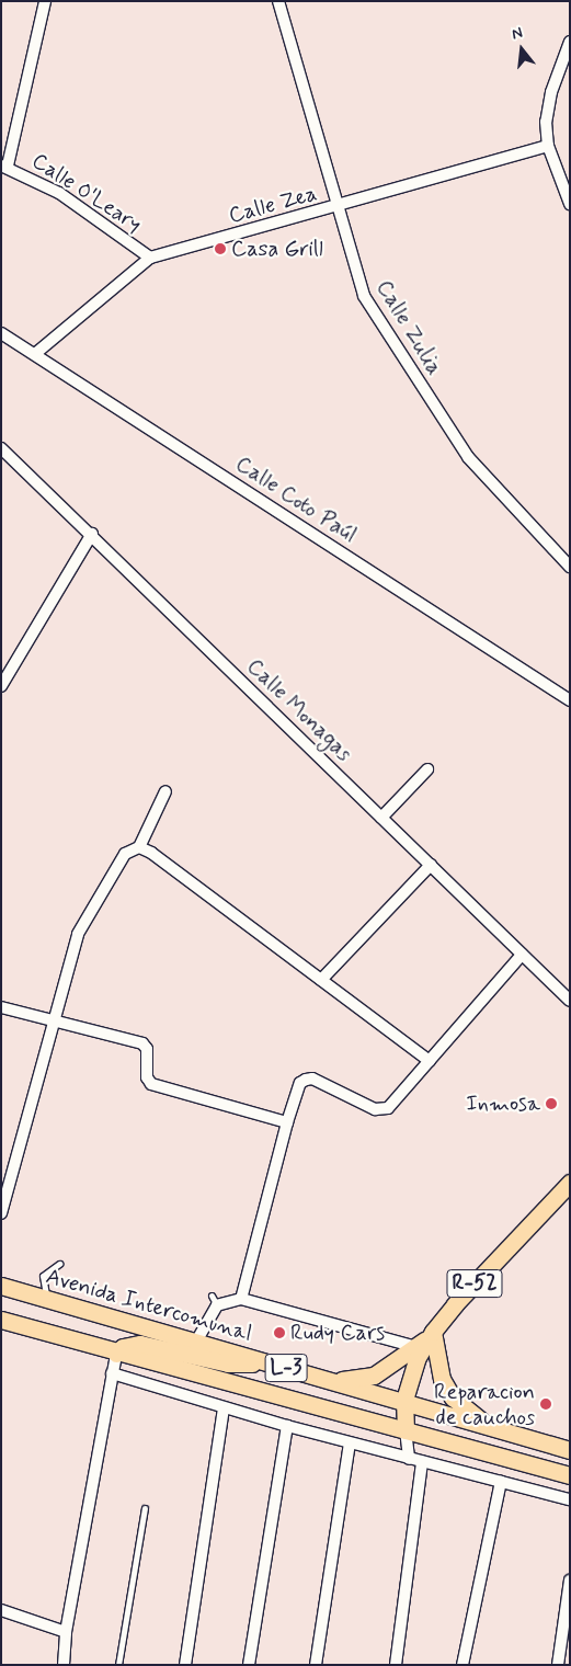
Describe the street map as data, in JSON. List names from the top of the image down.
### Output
{
  "streets": {
    "main road": ["R-52", "Avenida Intercomunal", "L-3"],
    "street": [
      "Calle O'Leary",
      "Calle Zea",
      "Calle Zulia",
      "Calle Coto Paúl",
      "Calle Monagas"
    ]
  },
  "crossings": [
    ["Calle O'Leary", "Calle Zea"],
    ["Calle Zea", "Calle Zulia"],
    ["Calle Zea", "Calle Coto Paúl"],
    ["R-52", "Avenida Intercomunal"],
    ["R-52", "L-3"]
  ],
  "places": [
    "Casa Grill",
    "Inmosa",
    "Rudy Cars",
    "Reparacion de cauchos"
  ],
  "north": "top"
}
